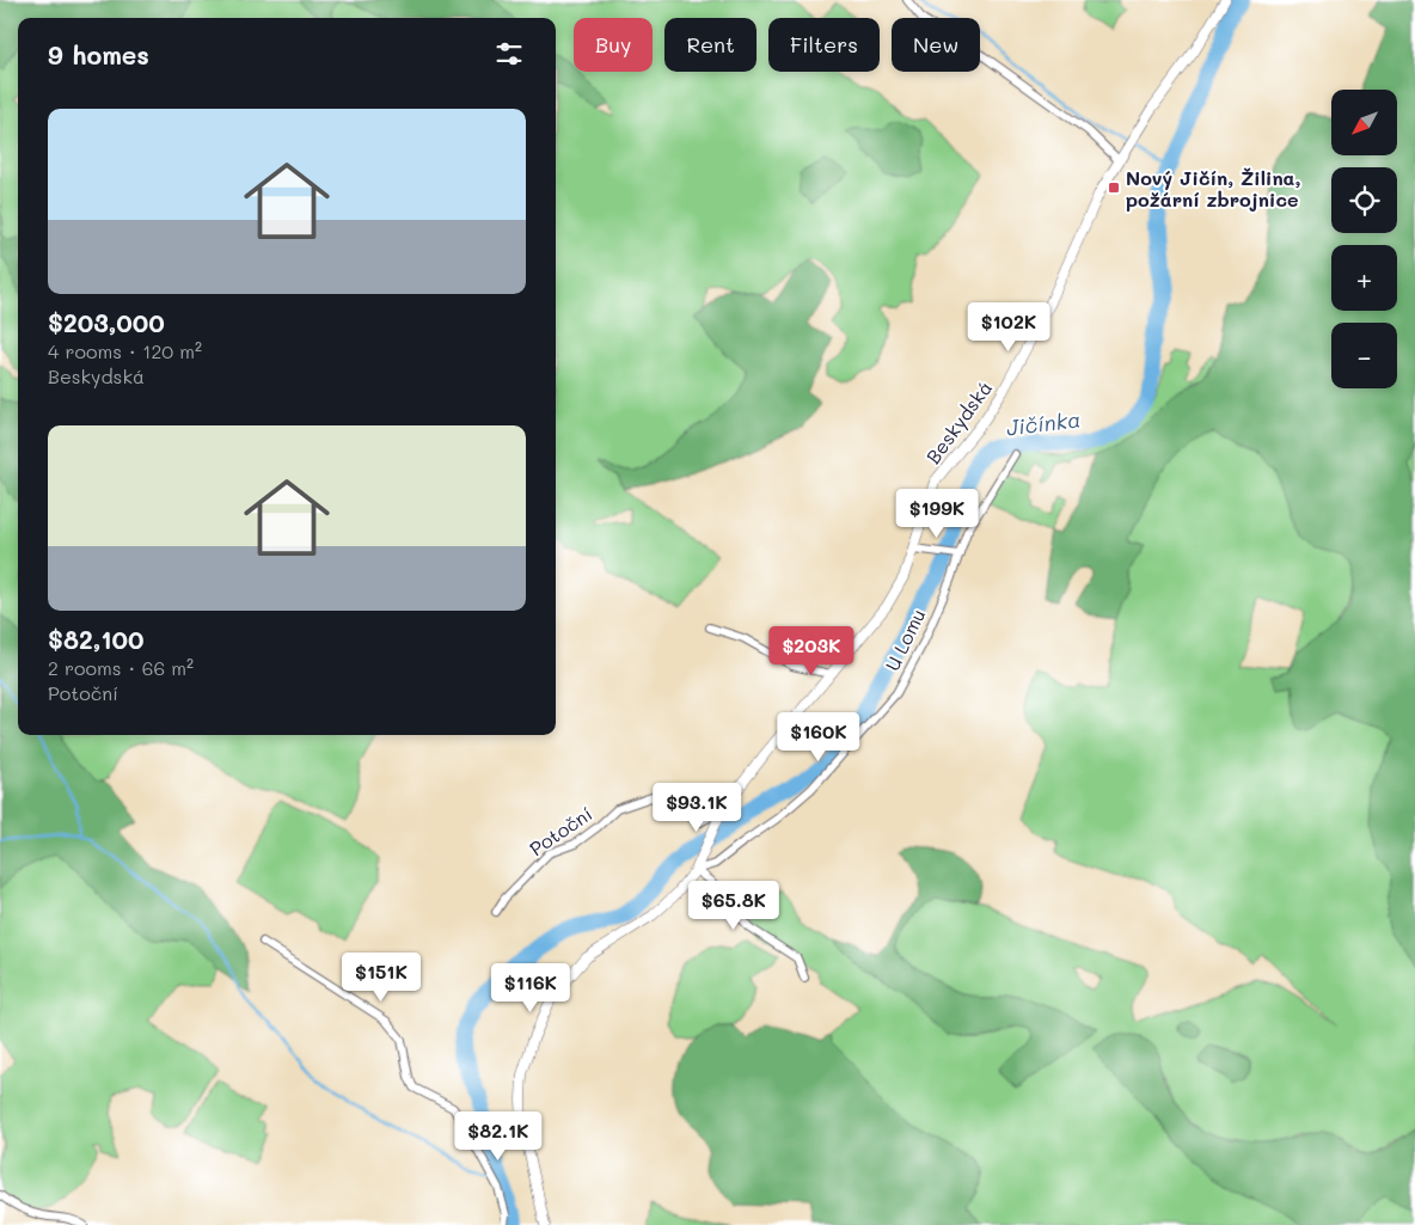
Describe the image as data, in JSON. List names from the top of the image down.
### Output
{
  "streets": {
    "street": ["Beskydská", "U Lomu", "Potoční"]
  },
  "crossings": [
    ["Beskydská", "U Lomu"],
    ["Beskydská", "Potoční"]
  ],
  "water": ["Jičínka"],
  "places": {
    "transit": ["Nový Jičín, Žilina, požární zbrojnice"]
  },
  "north": "bottom left",
  "page": {
    "chip": [
      "Buy",
      "Rent",
      "Filters",
      "New"
    ],
    "heading": "9 homes",
    "map_buttons": ["+", "−"],
    "list": [
      {
        "name": "$203,000",
        "note": "4 rooms · 120 m² · Beskydská"
      },
      {
        "name": "$82,100",
        "note": "2 rooms · 66 m² · Potoční"
      }
    ],
    "price": [
      "$102K",
      "$199K",
      "$203K",
      "$160K",
      "$93.1K",
      "$65.8K",
      "$151K",
      "$116K",
      "$82.1K"
    ]
  }
}
